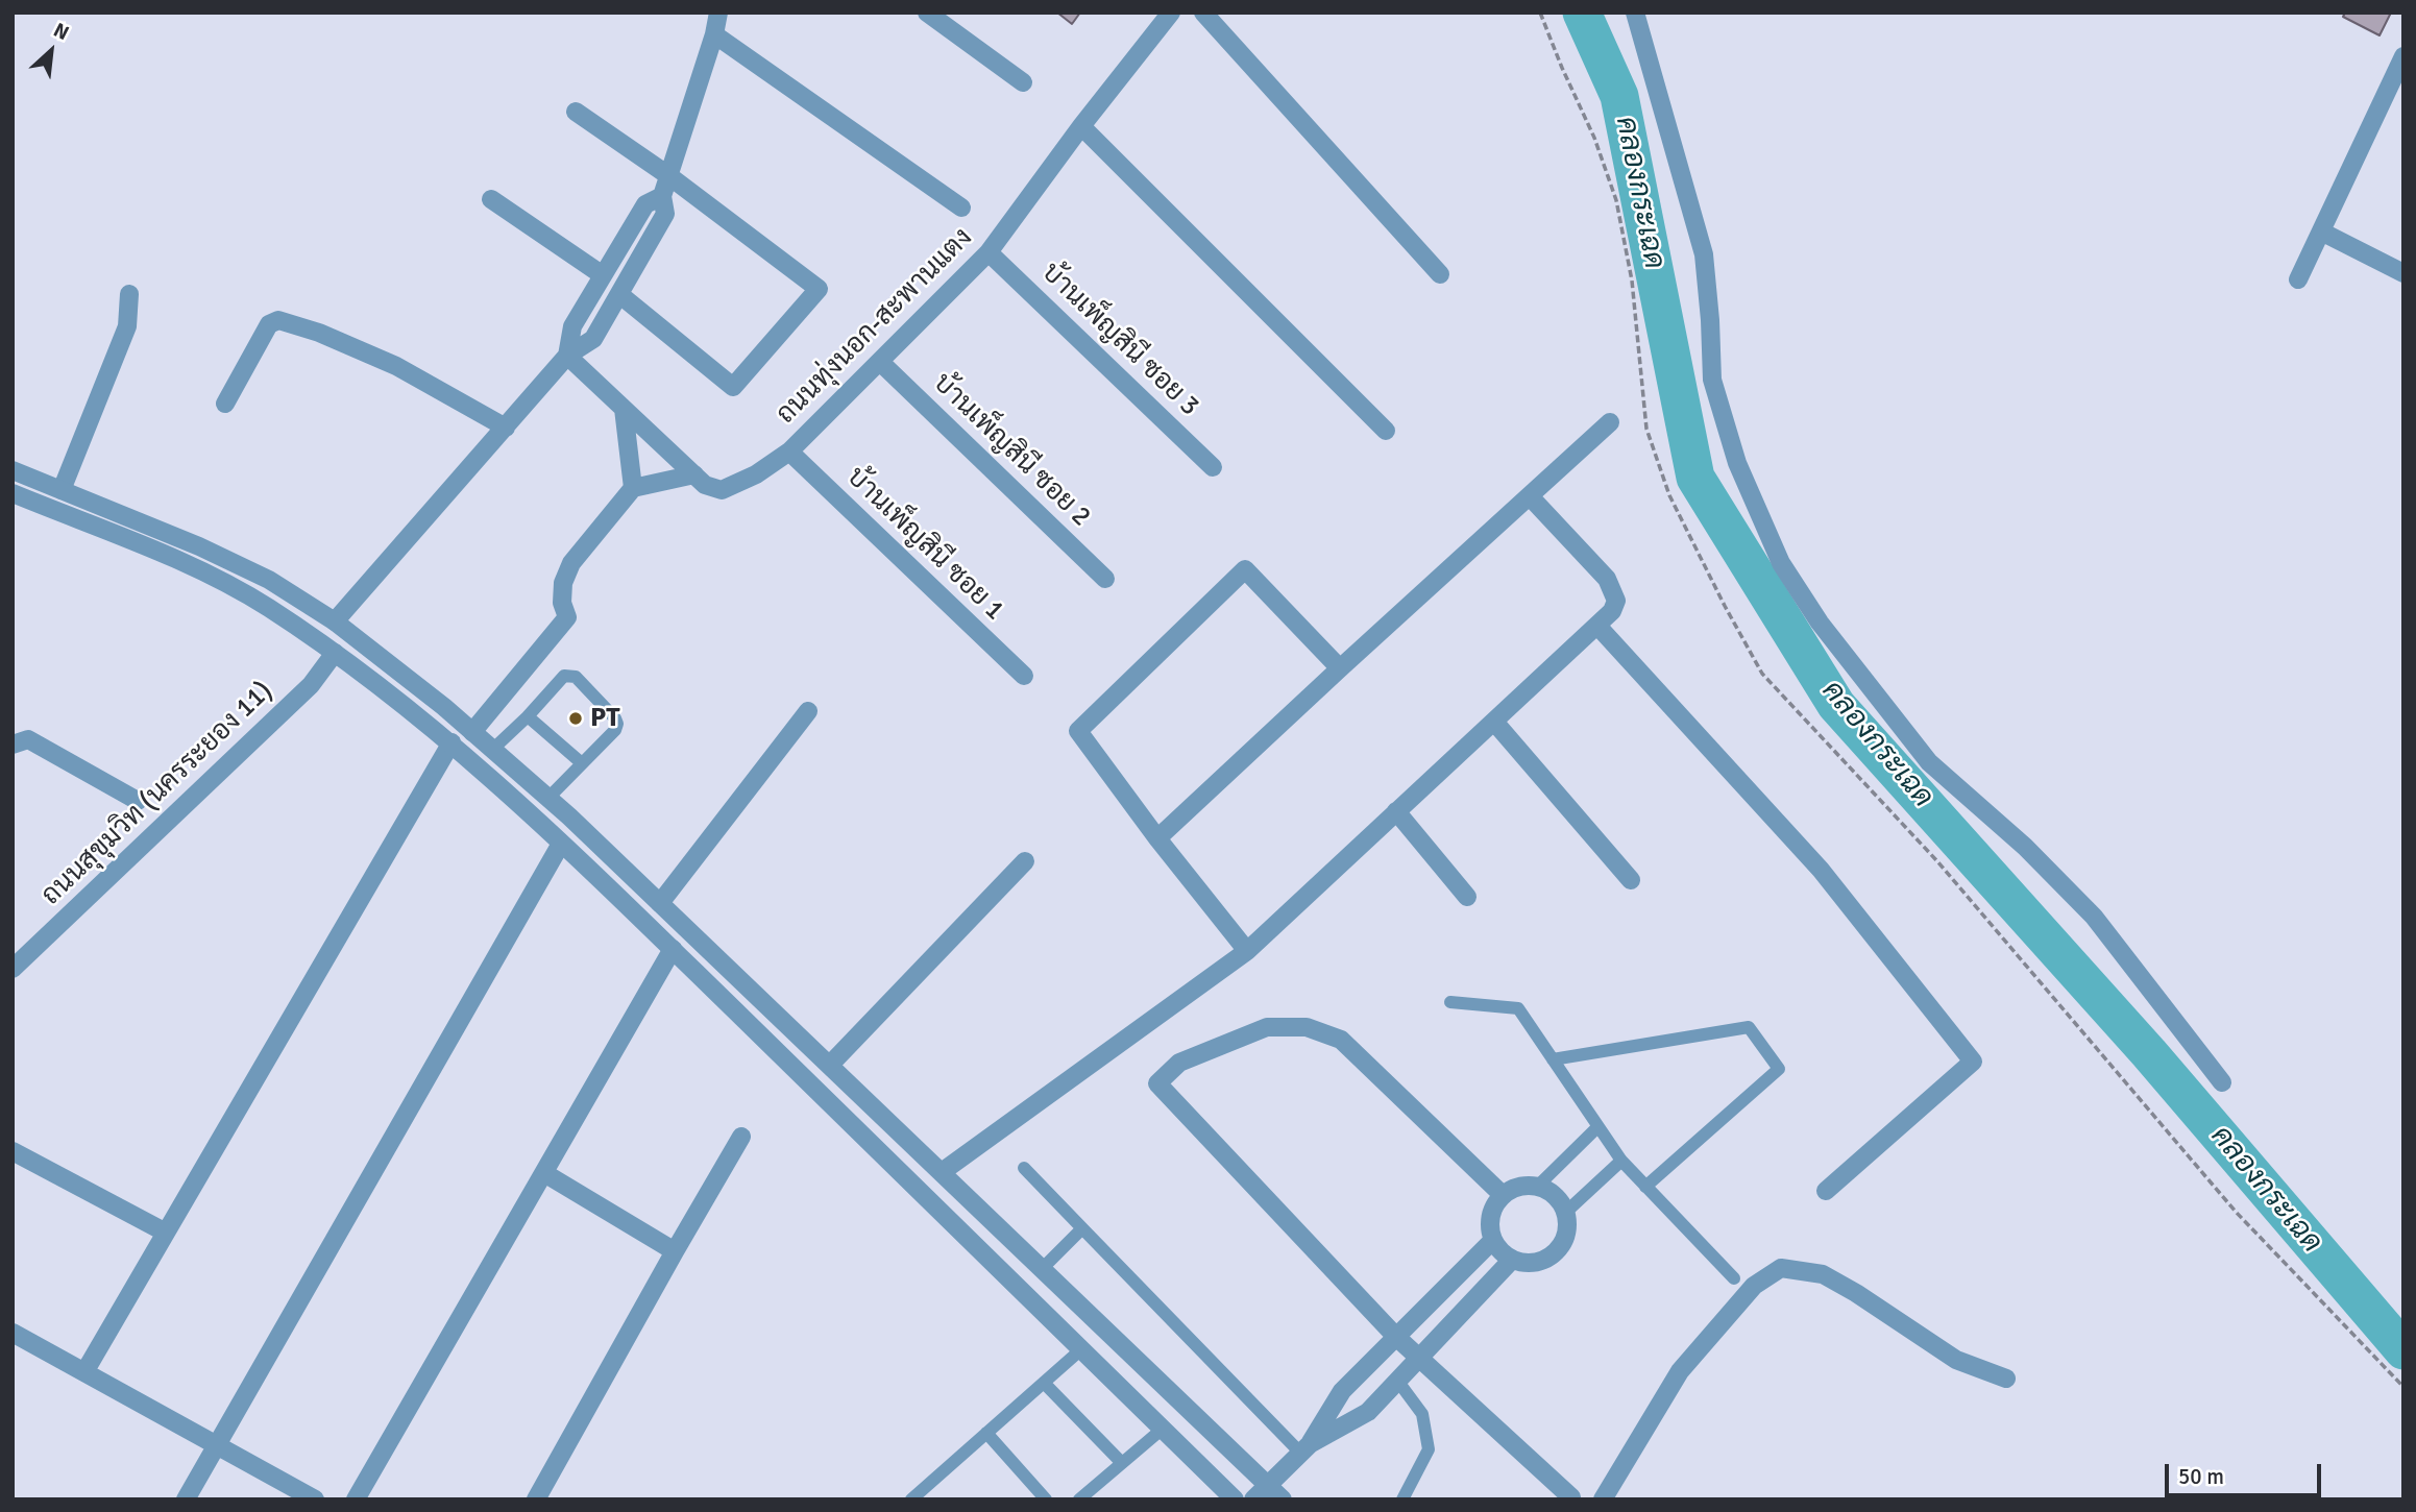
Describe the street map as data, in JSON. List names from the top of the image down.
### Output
{
  "streets": {
    "street": [
      "ถนนทุ่งนอก-สะพานแตง",
      "บ้านเพ็ญสินี ซอย 3",
      "บ้านเพ็ญสินี ซอย 2",
      "บ้านเพ็ญสินี ซอย 1",
      "ถนนสุขุมวิท (นครระยอง 11)"
    ]
  },
  "crossings": [
    ["ถนนทุ่งนอก-สะพานแตง", "บ้านเพ็ญสินี ซอย 3"],
    ["ถนนทุ่งนอก-สะพานแตง", "บ้านเพ็ญสินี ซอย 2"],
    ["ถนนทุ่งนอก-สะพานแตง", "บ้านเพ็ญสินี ซอย 1"]
  ],
  "water": ["คลองกระเฉด"],
  "places": ["PT"],
  "scale_bar": "50 m",
  "north": "top right"
}
